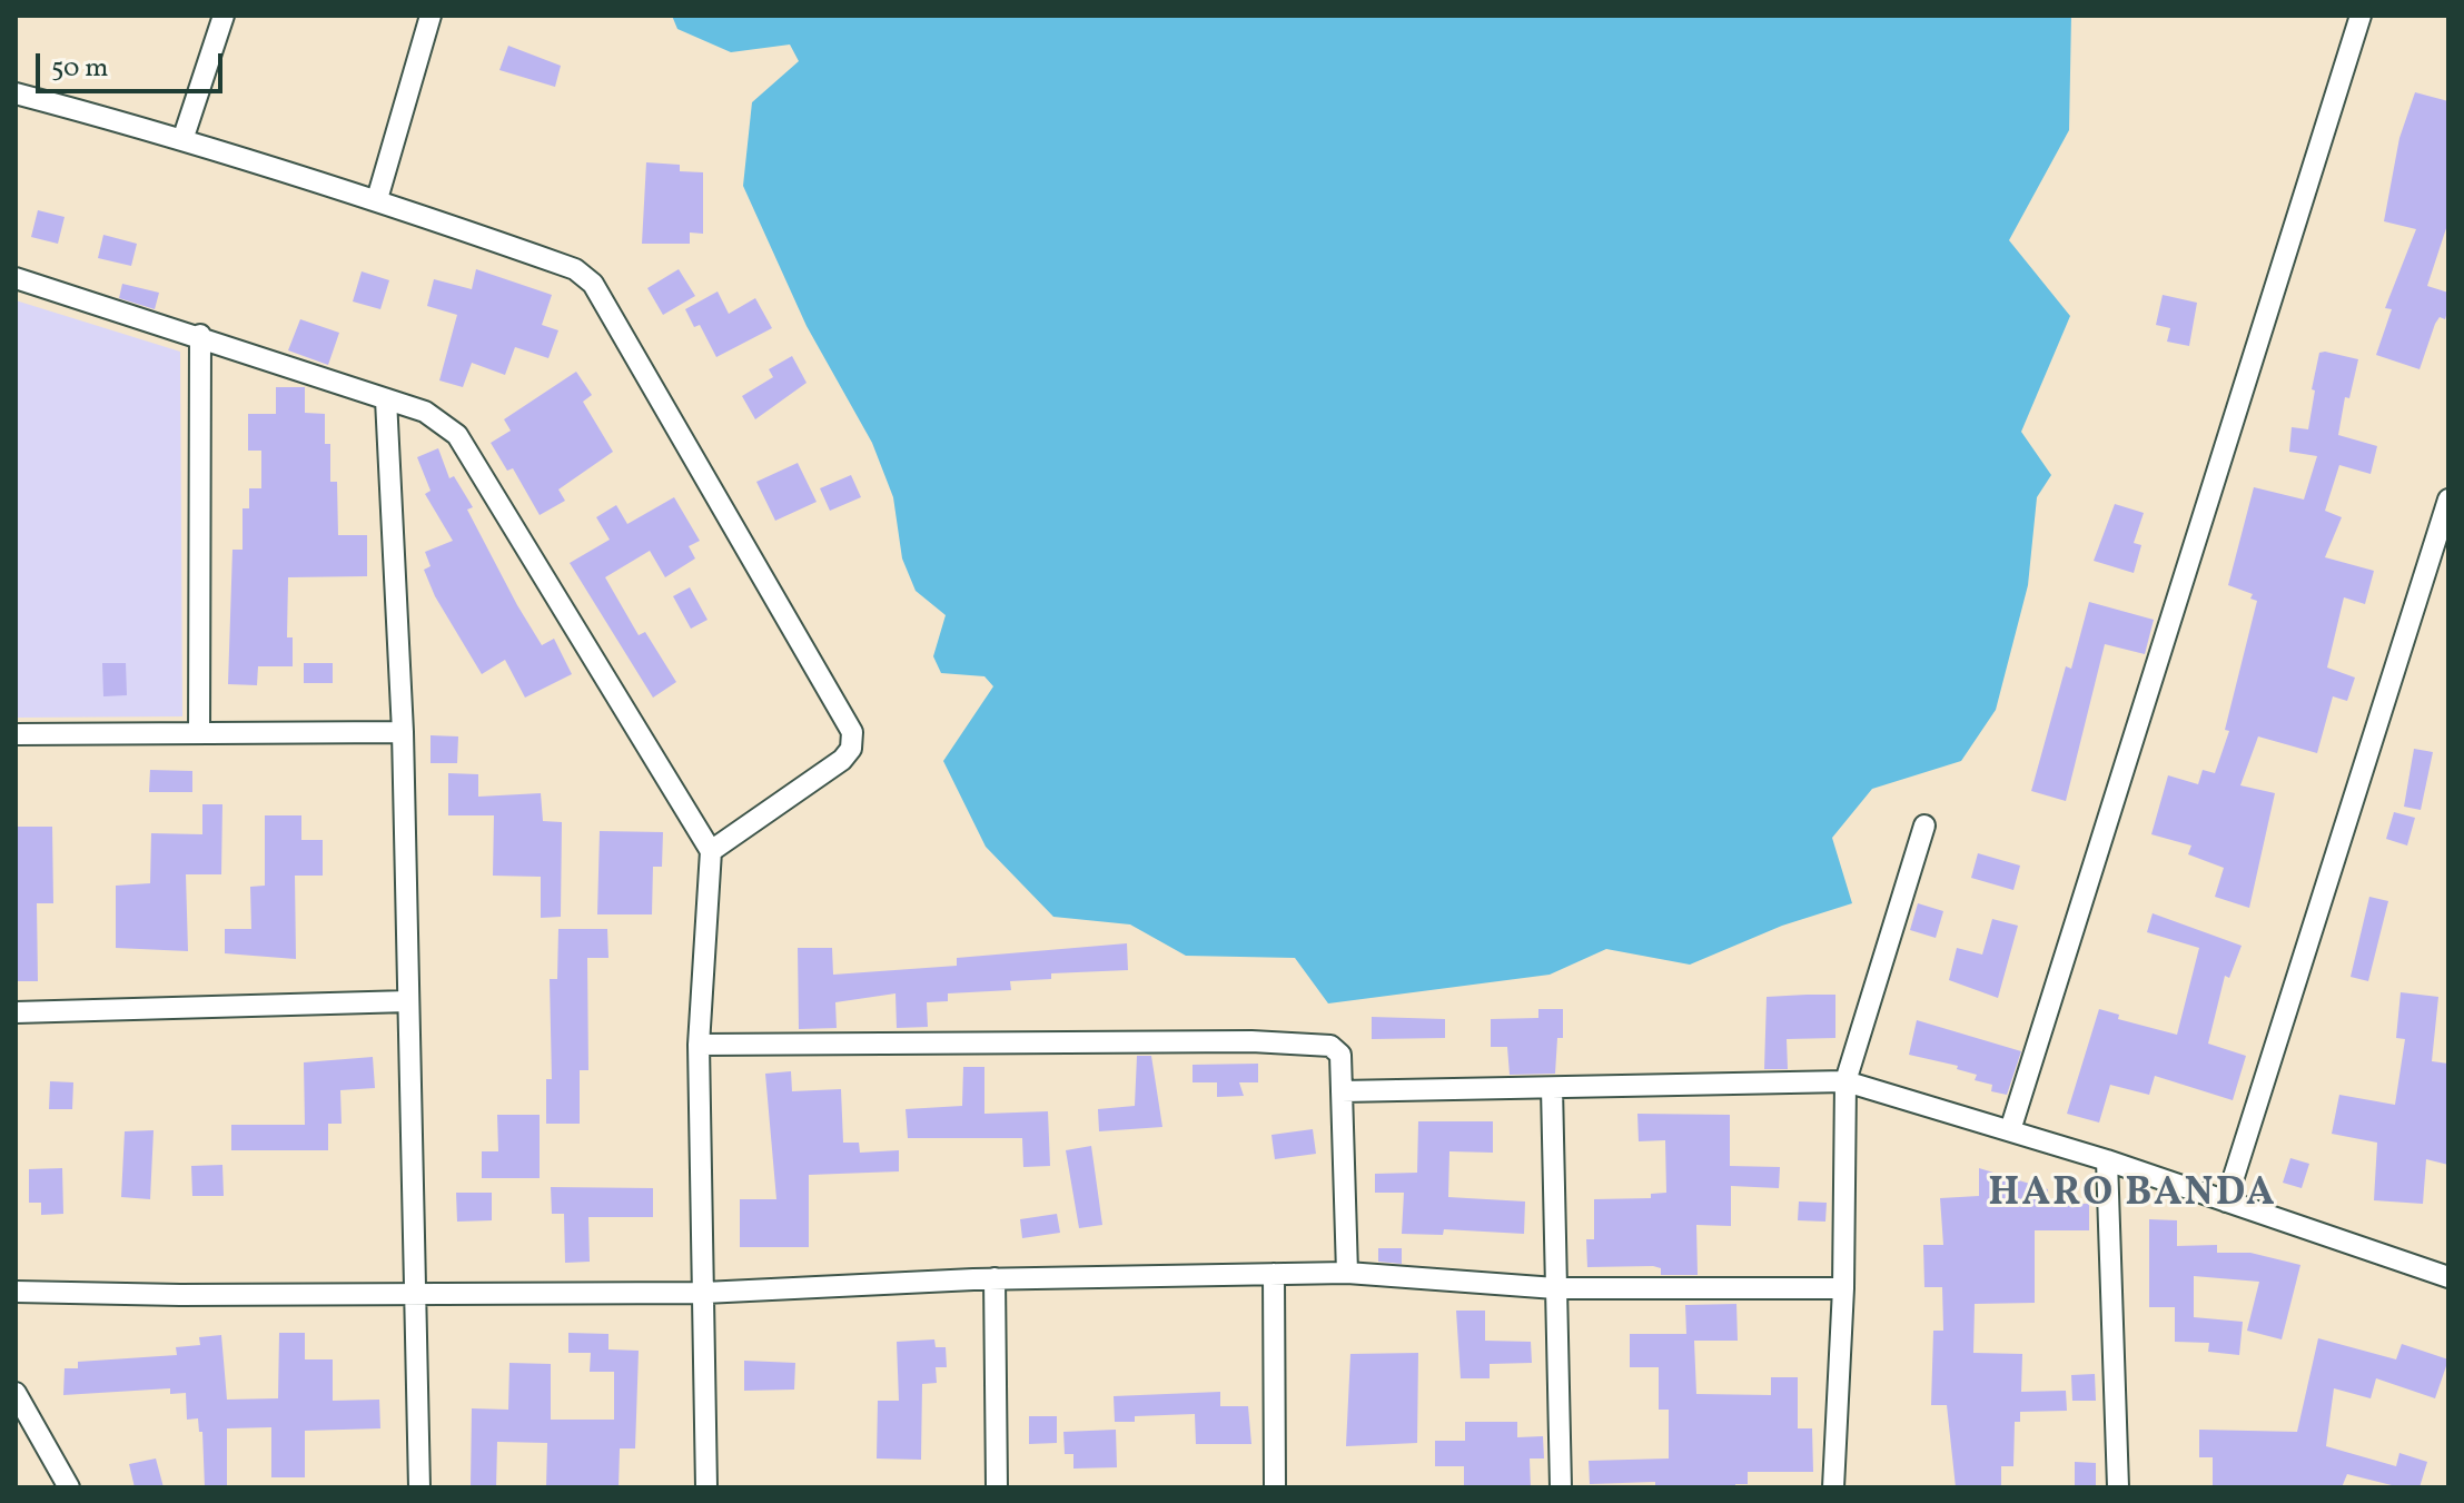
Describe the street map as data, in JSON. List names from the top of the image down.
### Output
{
  "districts": ["HARO BANDA"],
  "scale_bar": "50 m"
}
